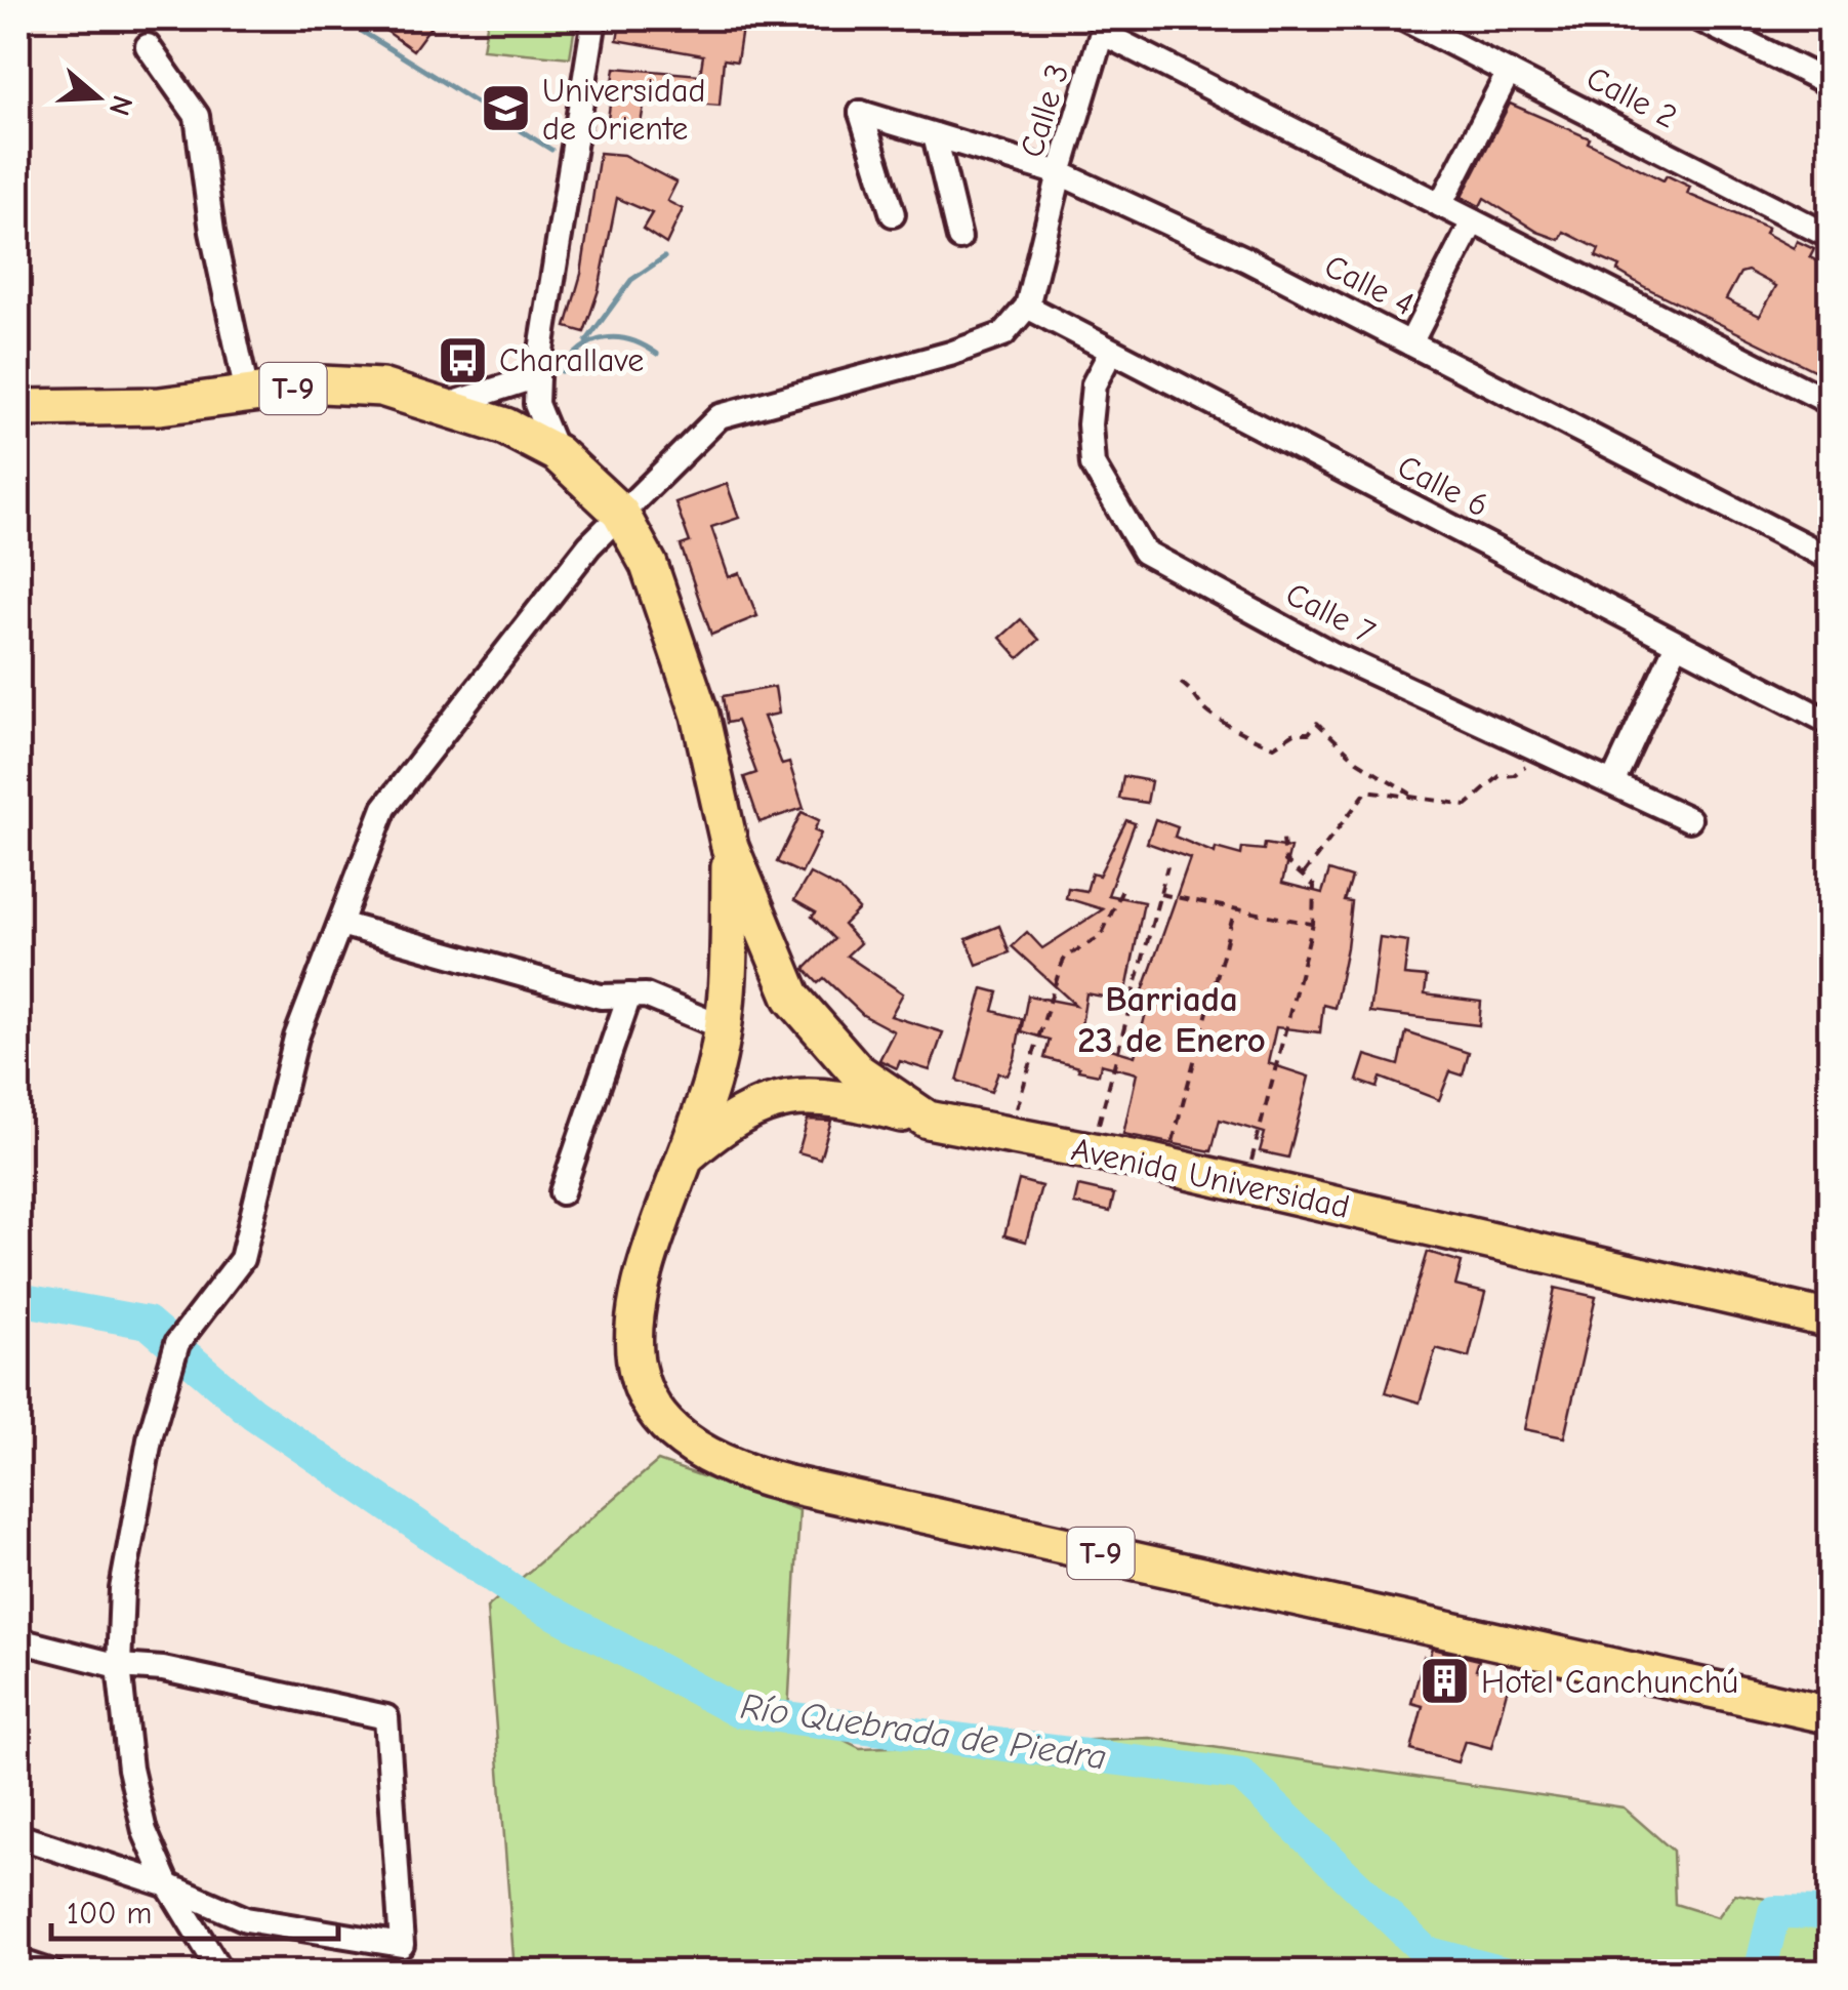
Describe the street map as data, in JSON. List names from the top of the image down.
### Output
{
  "streets": {
    "highway": ["T-9", "Avenida Universidad"],
    "street": [
      "Calle 2",
      "Calle 3",
      "Calle 4",
      "Calle 6",
      "Calle 7"
    ]
  },
  "crossings": [
    ["Calle 3", "Calle 4"],
    ["Calle 3", "Calle 6"],
    ["T-9", "Avenida Universidad"],
    ["Calle 6", "Calle 7"]
  ],
  "districts": ["Barriada 23 de Enero"],
  "water": ["Río Quebrada de Piedra"],
  "places": {
    "school or university": ["Universidad de Oriente"],
    "bus stop": ["Charallave"],
    "building": ["Hotel Canchunchú"]
  },
  "scale_bar": "100 m",
  "north": "right"
}
